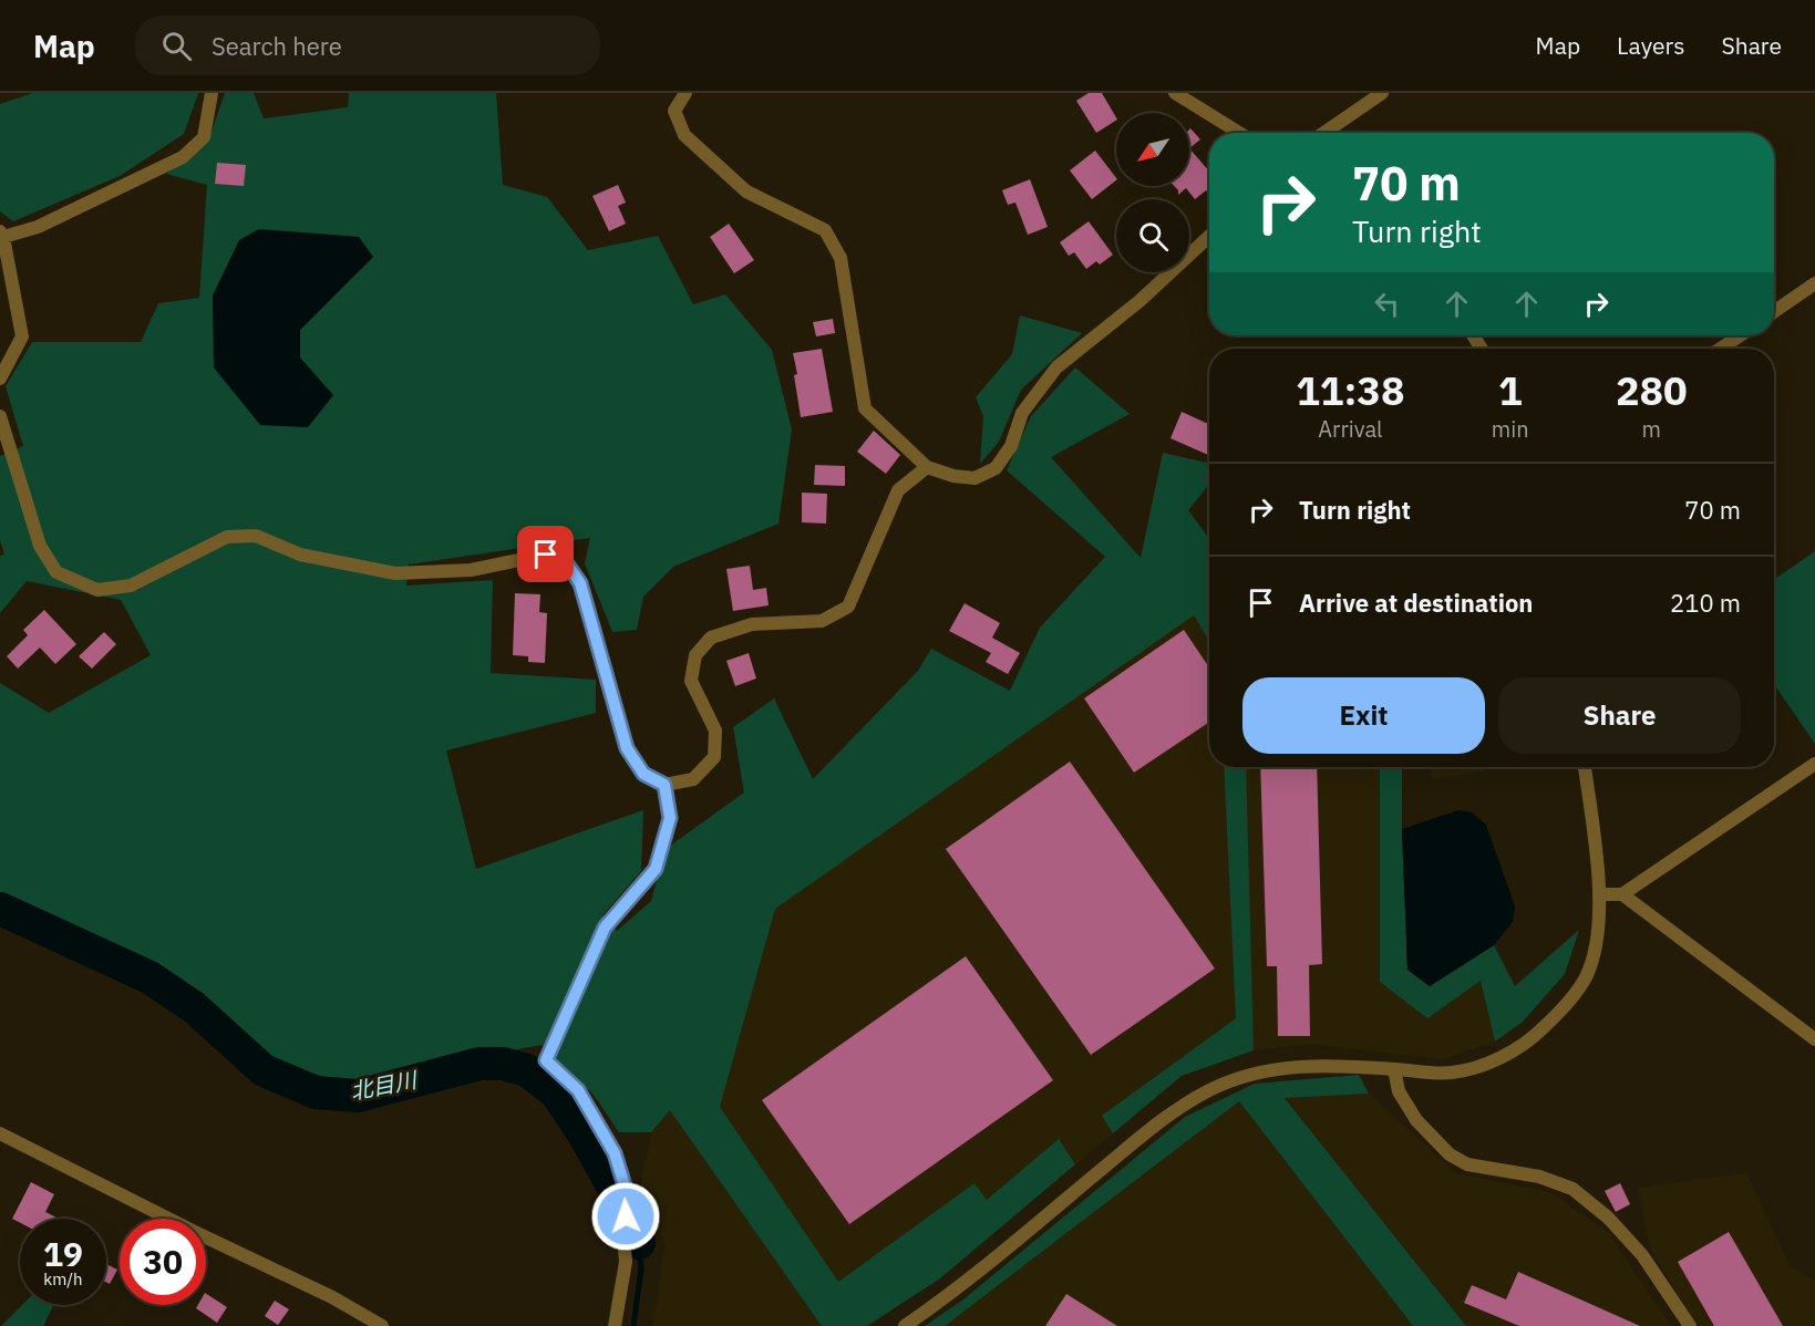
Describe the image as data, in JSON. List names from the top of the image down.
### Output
{
  "water": ["北目川"],
  "north": "bottom left",
  "page": {
    "header": "Map",
    "search": "Search here",
    "nav": ["Map", "Layers", "Share"],
    "turn": ["70 m", "Turn right"],
    "eta": [
      "11:38",
      "Arrival",
      "1",
      "min",
      "280",
      "m"
    ],
    "list": [
      {
        "name": "Turn right",
        "value": "70 m"
      },
      {
        "name": "Arrive at destination",
        "value": "210 m"
      }
    ],
    "buttons": ["Exit", "Share"],
    "speed": "19 km/h",
    "limit": "30"
  }
}
